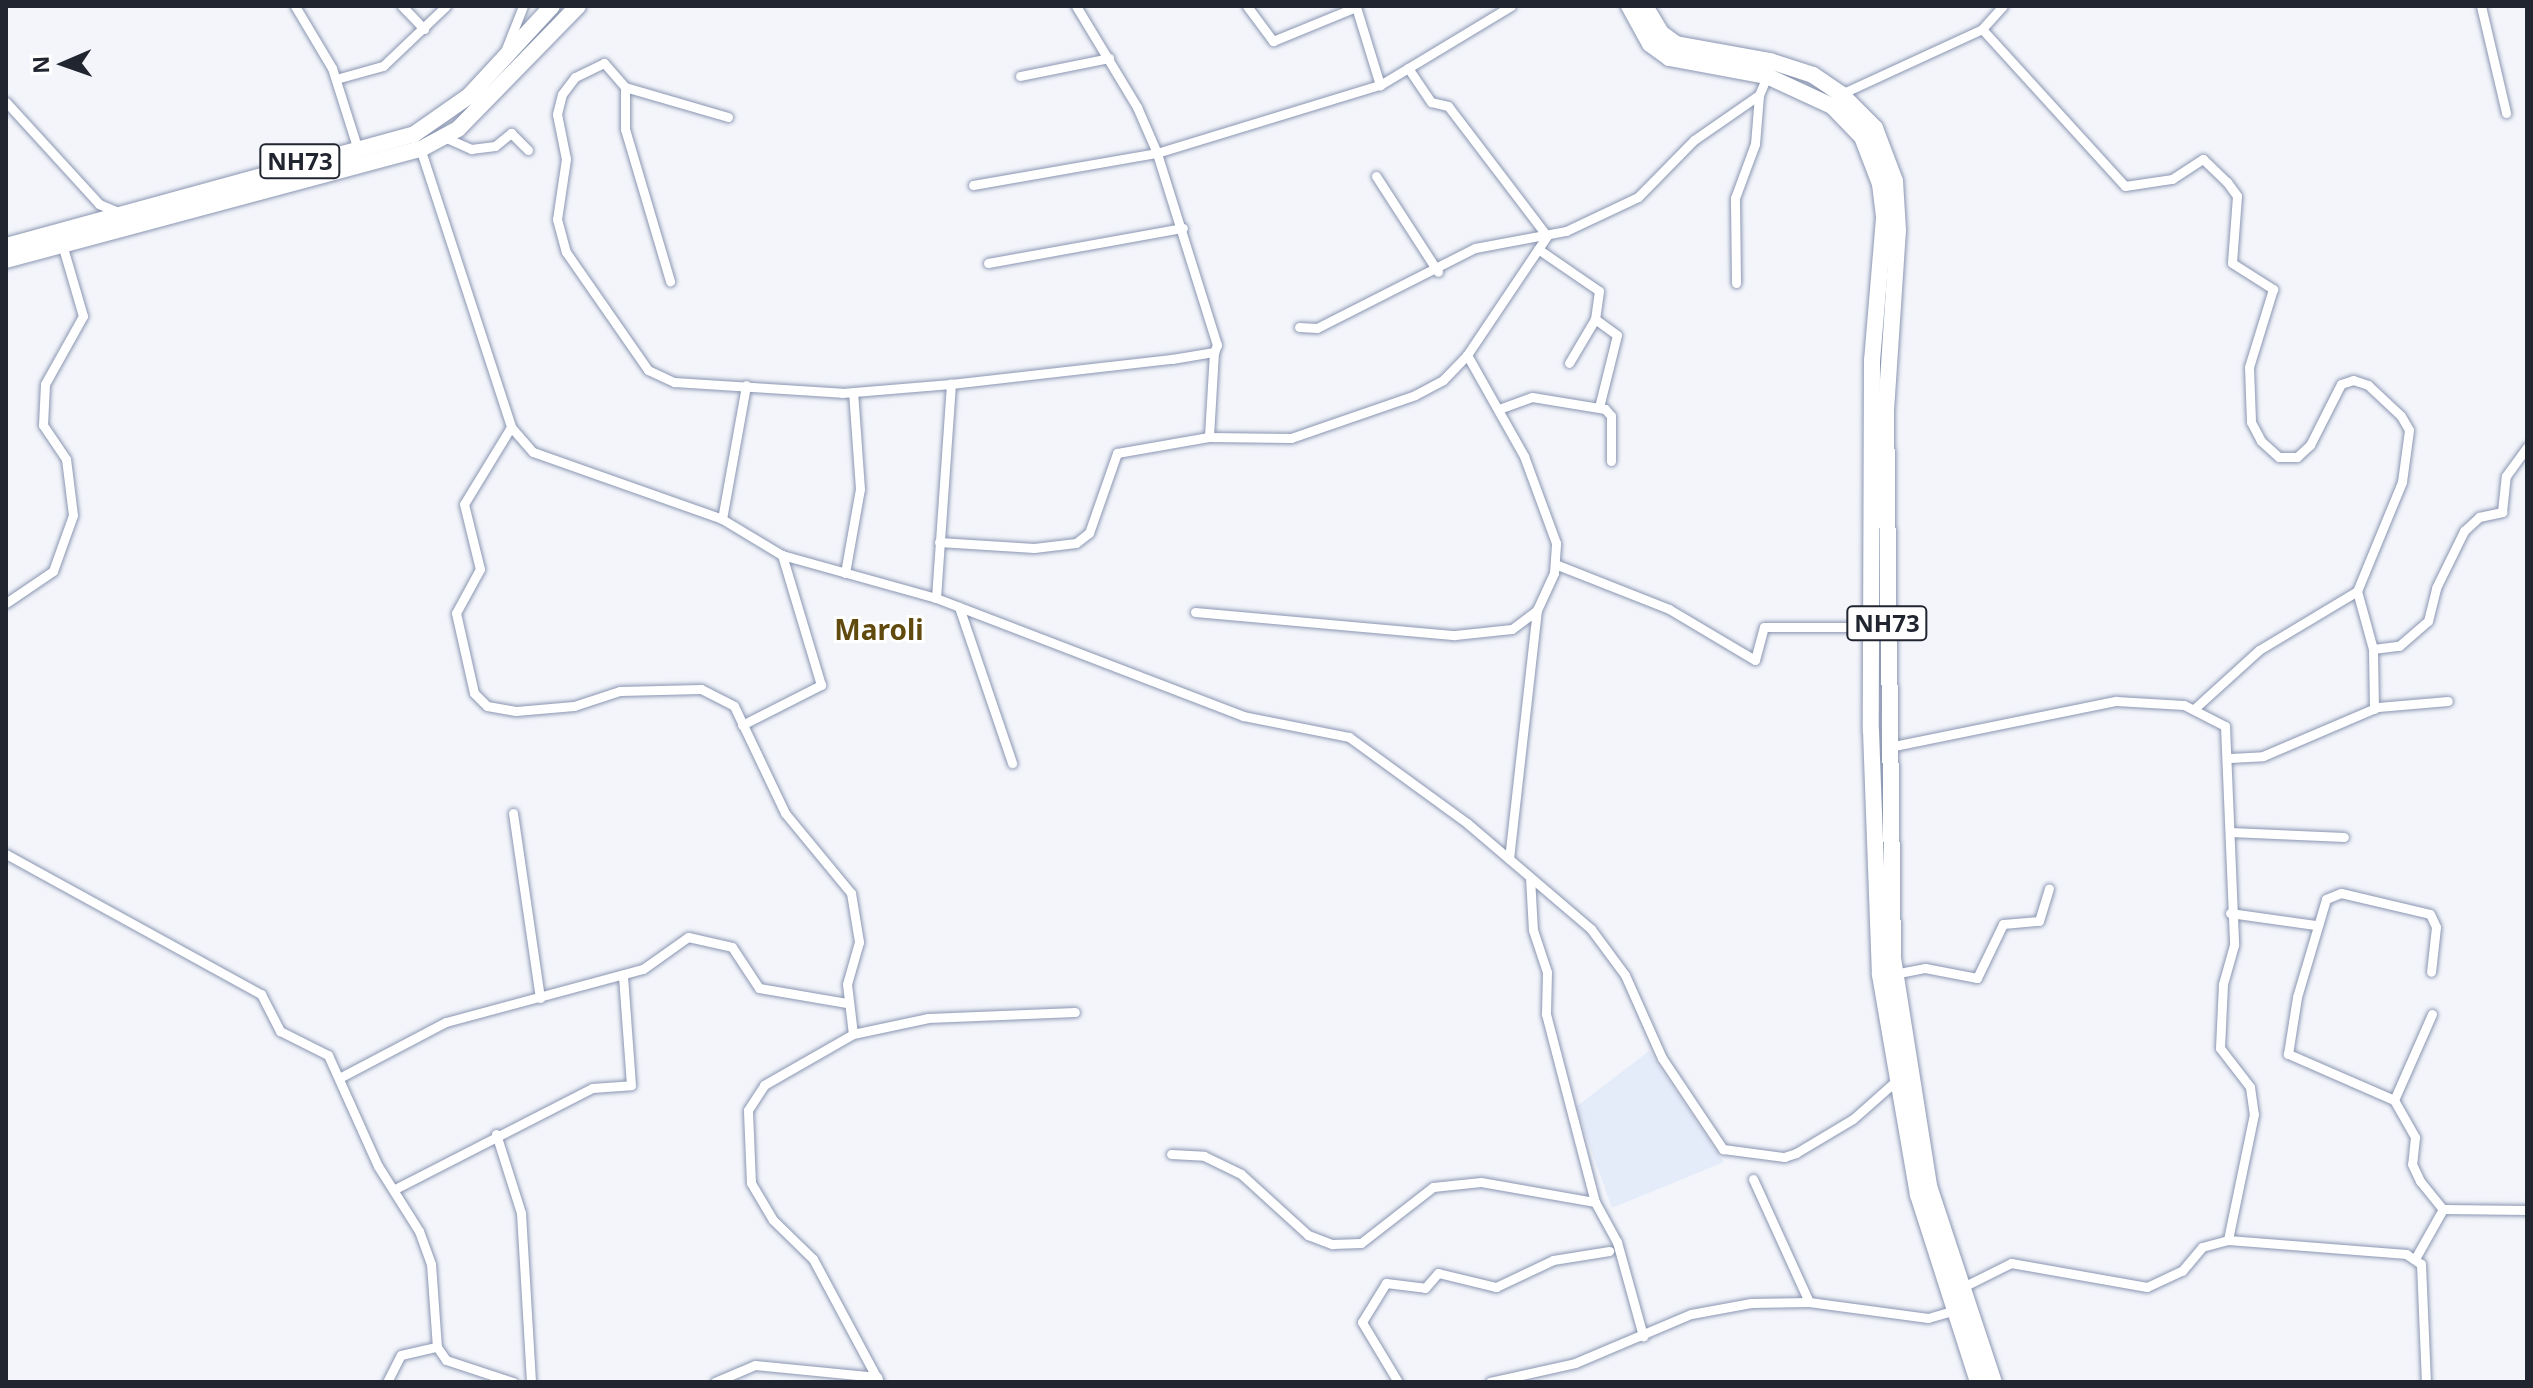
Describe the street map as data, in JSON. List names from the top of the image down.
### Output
{
  "streets": {
    "highway": ["NH73"]
  },
  "districts": ["Maroli"],
  "north": "left"
}
